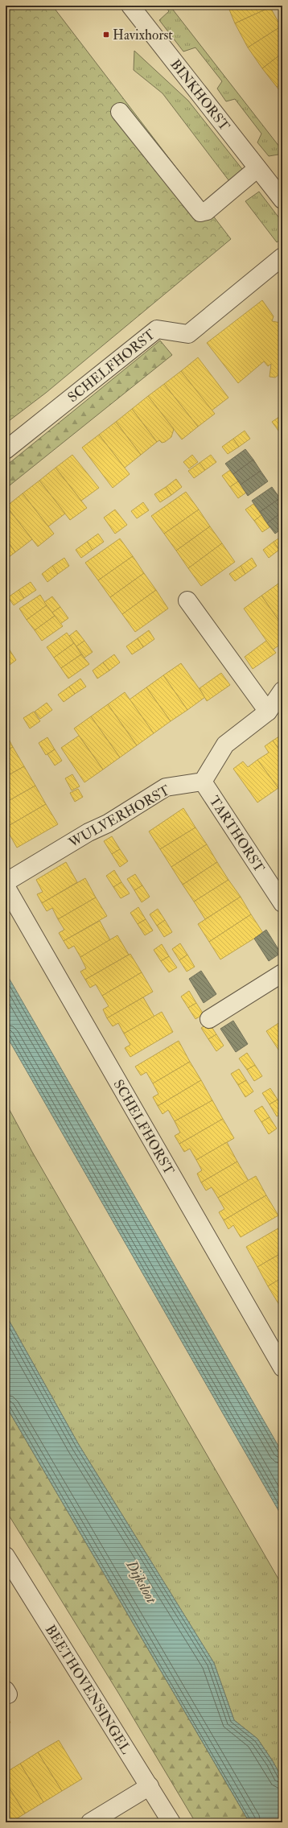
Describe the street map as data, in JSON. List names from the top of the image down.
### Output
{
  "streets": {
    "street": [
      "BINKHORST",
      "SCHELFHORST",
      "WULVERHORST",
      "TARTHORST",
      "BEETHOVENSINGEL"
    ]
  },
  "crossings": [
    ["WULVERHORST", "TARTHORST"]
  ],
  "water": ["Dijksloot"],
  "places": {
    "transit": ["Havixhorst"]
  }
}
